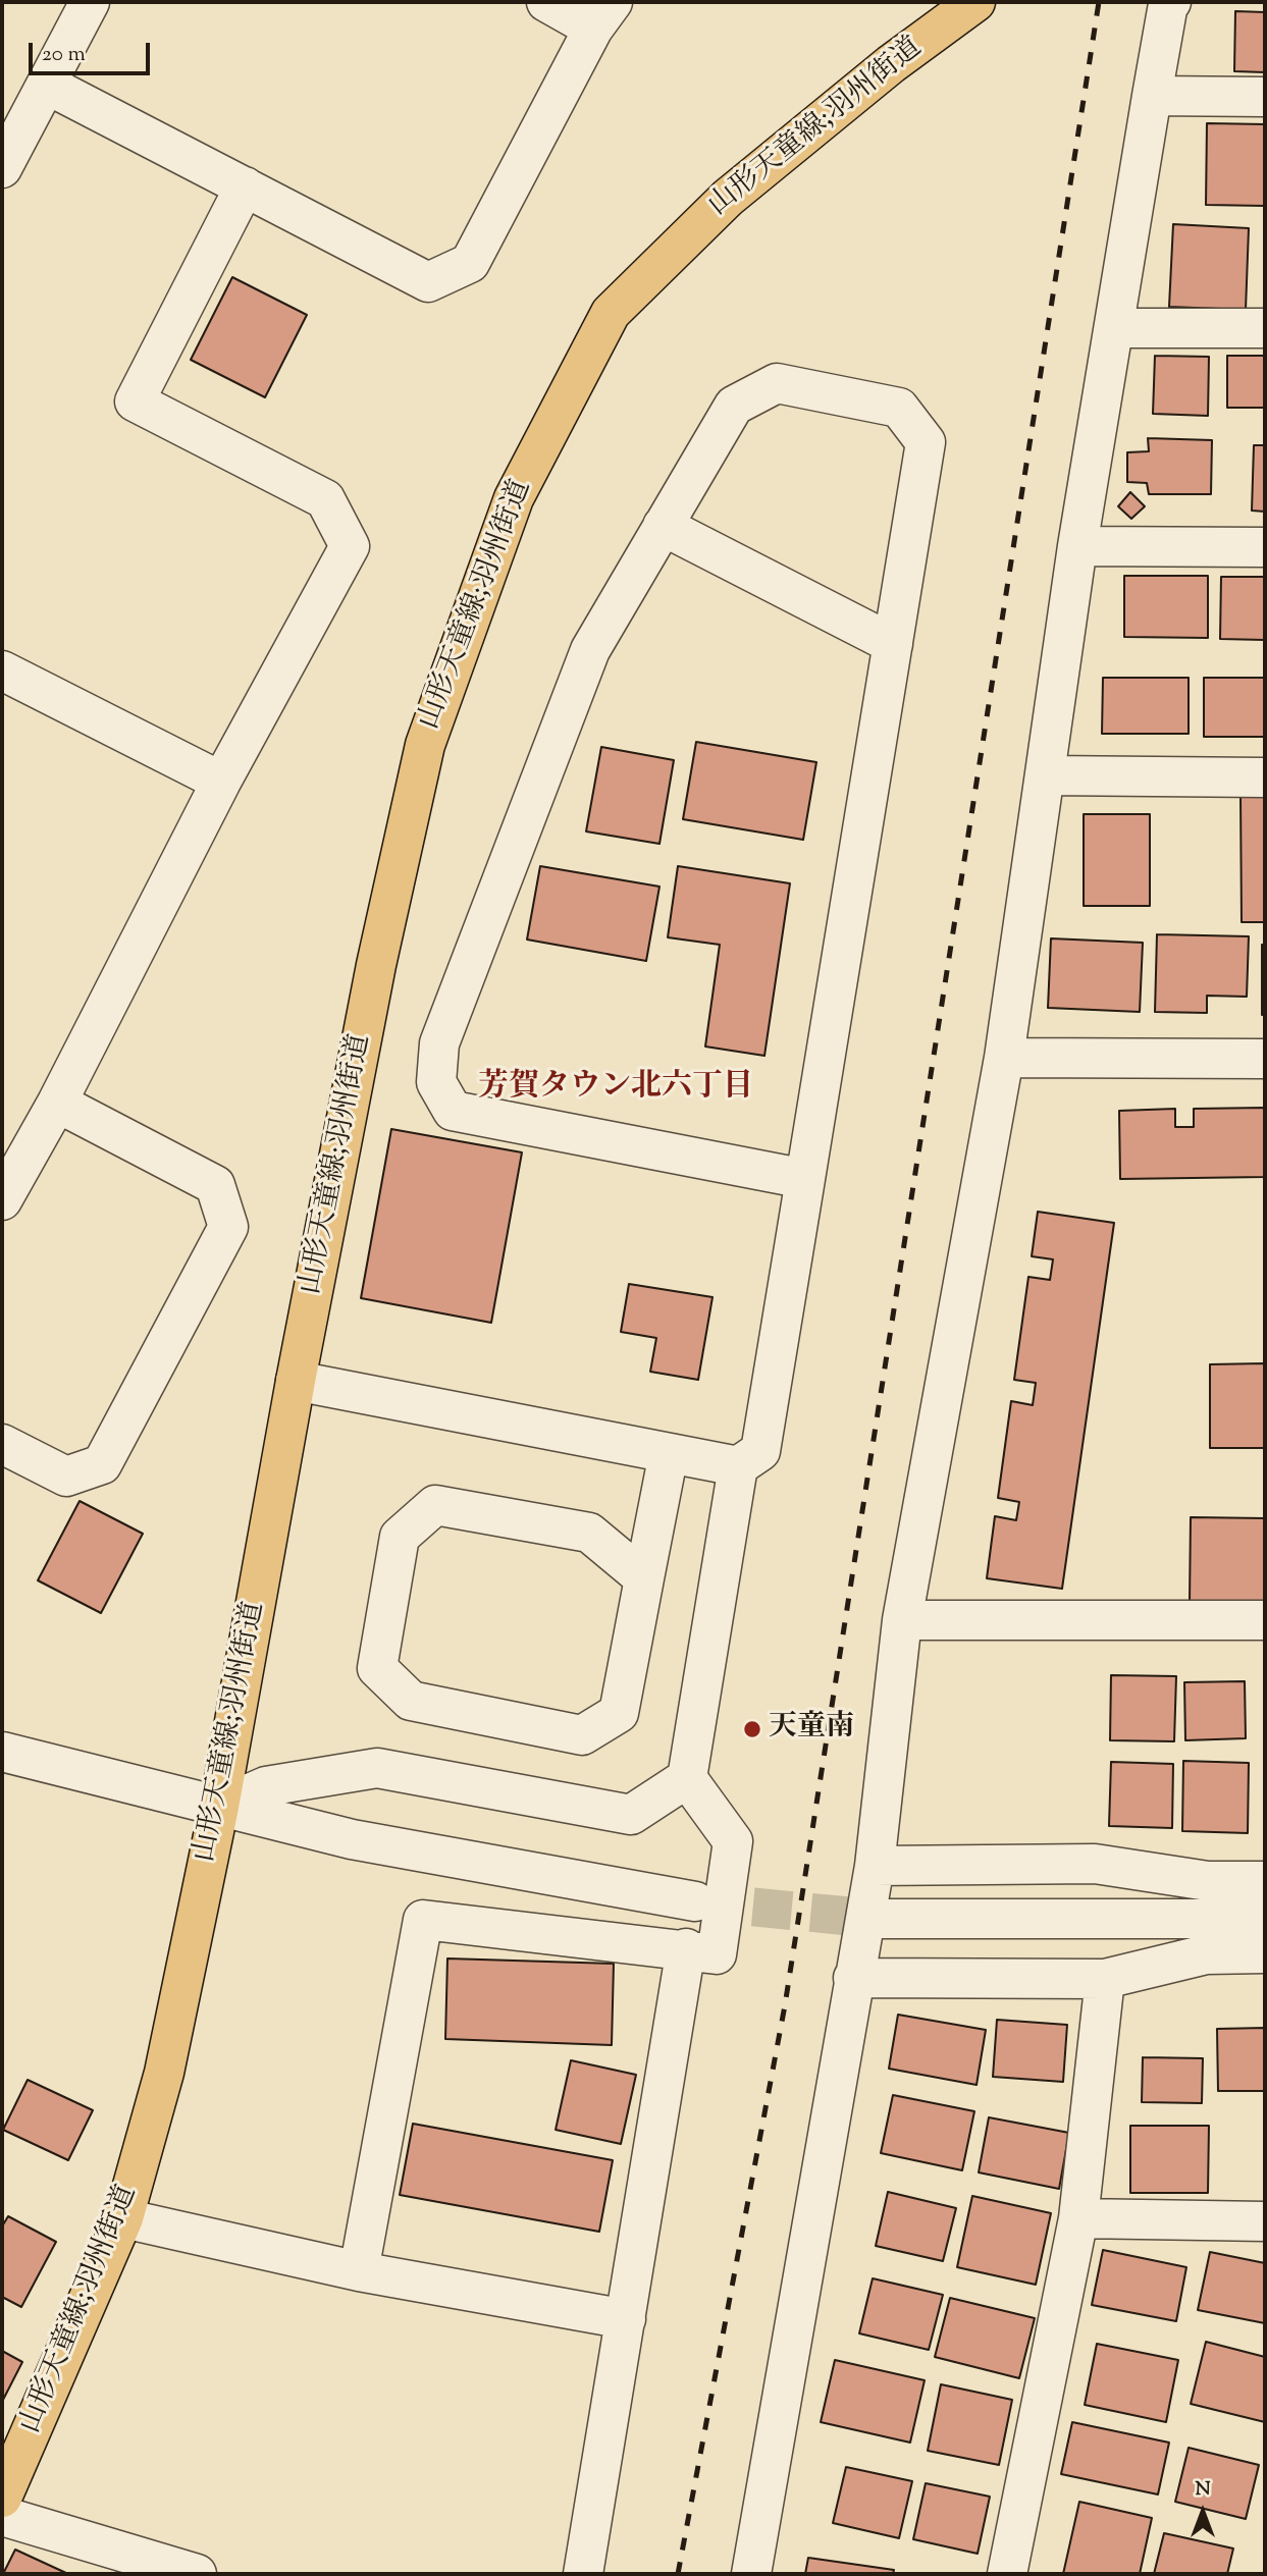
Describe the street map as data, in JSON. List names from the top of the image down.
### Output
{
  "streets": {
    "main road": ["山形天童線;羽州街道"]
  },
  "districts": ["芳賀タウン北六丁目"],
  "places": ["天童南"],
  "scale_bar": "20 m",
  "north": "top"
}
